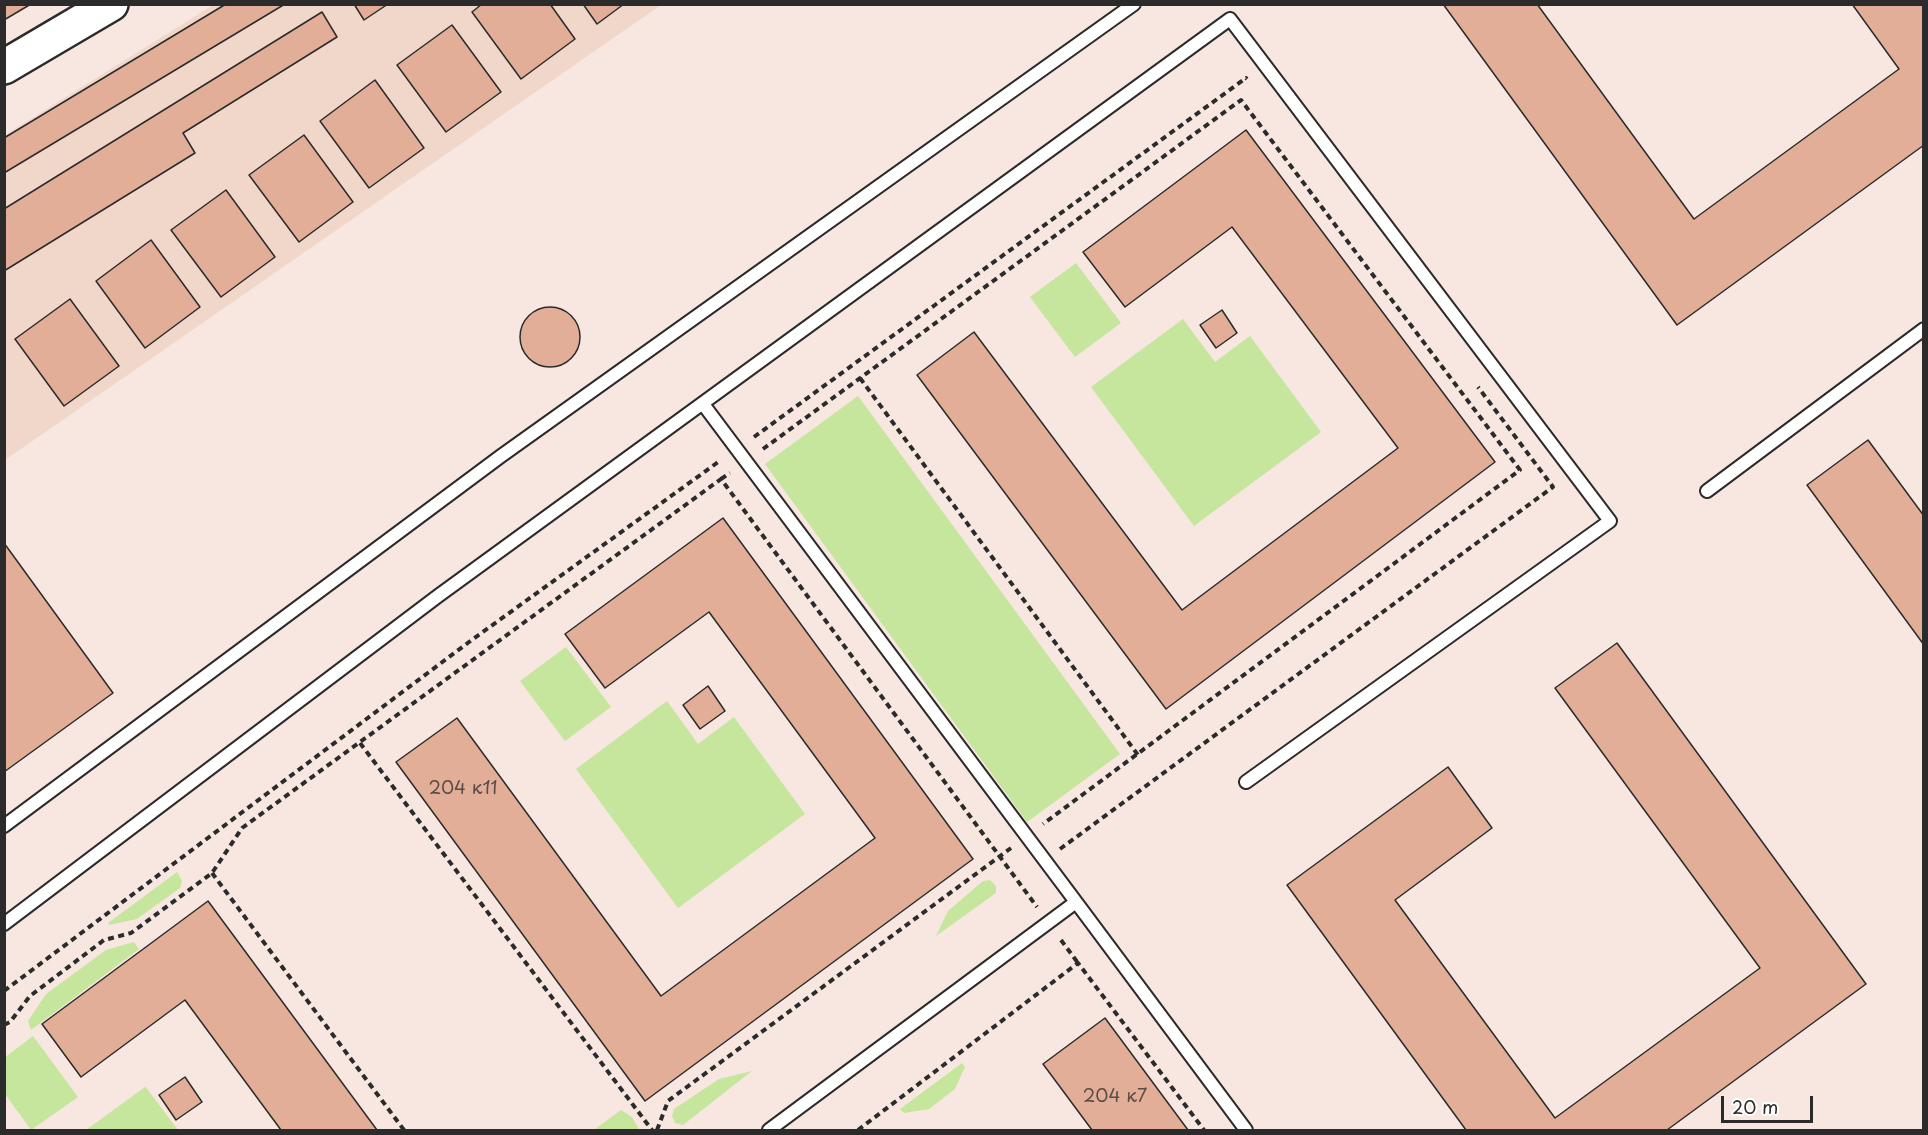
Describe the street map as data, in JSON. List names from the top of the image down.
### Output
{
  "house_numbers": ["204 к11", "204 к7"],
  "scale_bar": "20 m"
}
